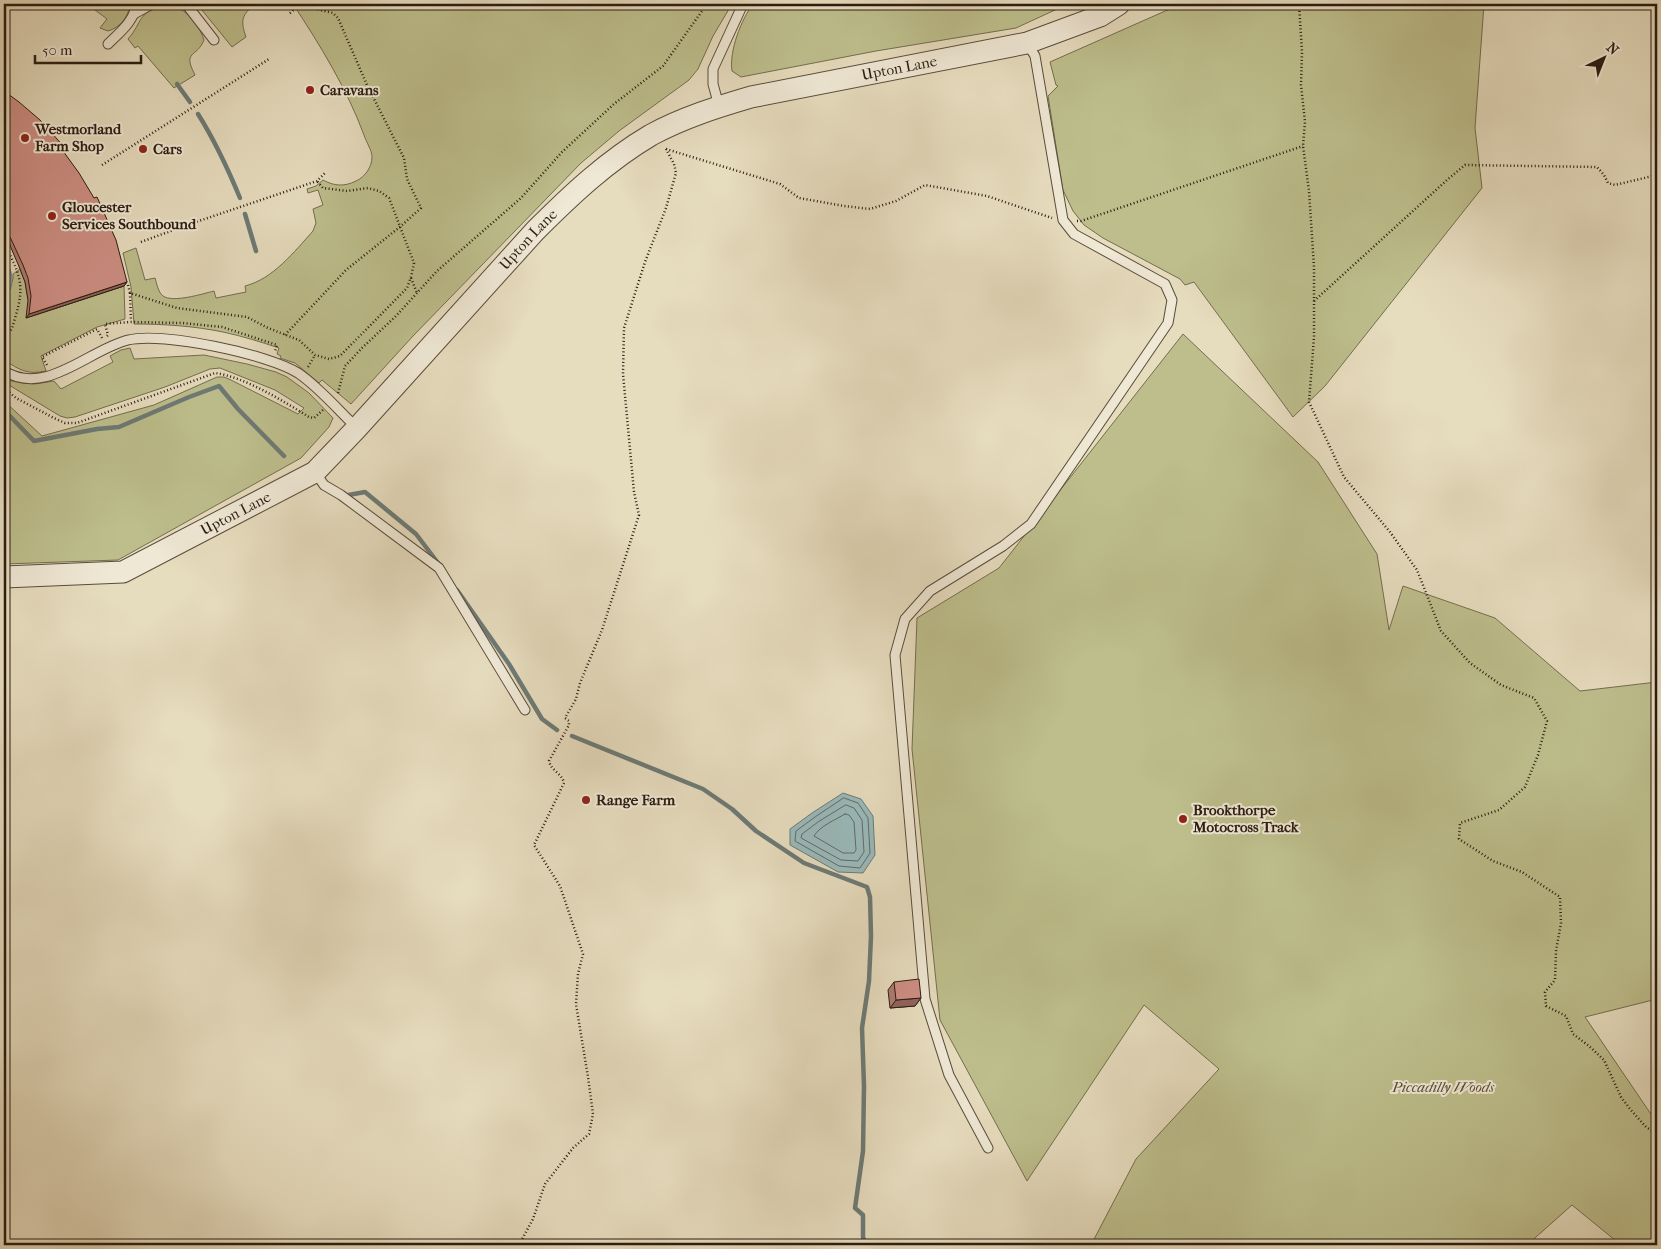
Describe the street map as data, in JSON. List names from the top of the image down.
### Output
{
  "streets": {
    "street": ["Upton Lane"]
  },
  "parks": ["Piccadilly Woods"],
  "places": [
    "Caravans",
    "Westmorland Farm Shop",
    "Cars",
    "Gloucester Services Southbound",
    "Range Farm",
    "Brookthorpe Motocross Track"
  ],
  "scale_bar": "50 m",
  "north": "top right"
}
